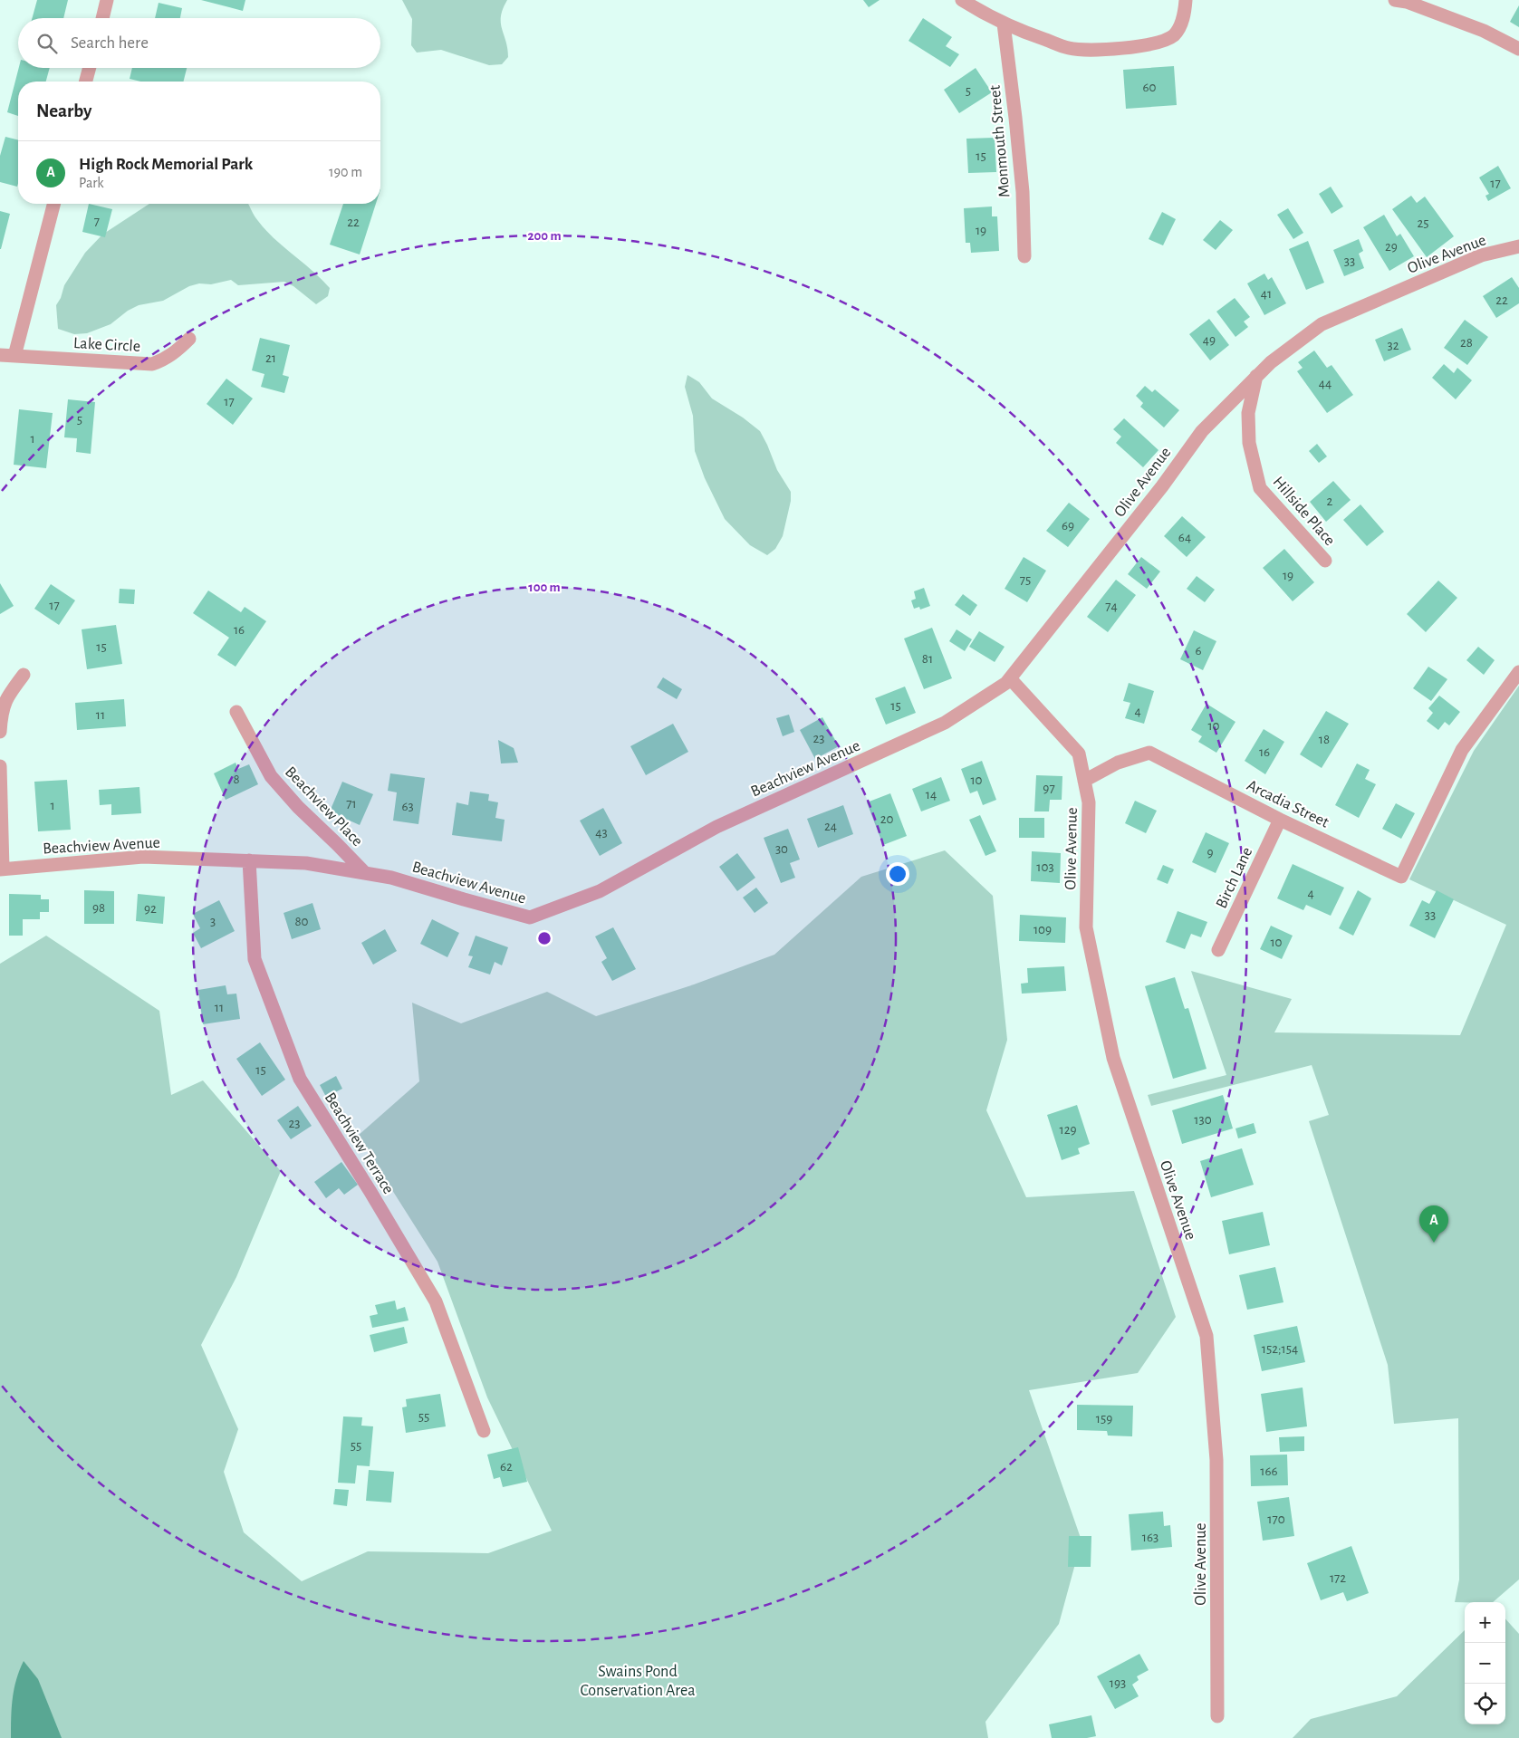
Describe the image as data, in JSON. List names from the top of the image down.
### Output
{
  "streets": {
    "street": [
      "Monmouth Street",
      "Olive Avenue",
      "Lake Circle",
      "Hillside Place",
      "Beachview Avenue",
      "Arcadia Street",
      "Beachview Place",
      "Birch Lane",
      "Beachview Terrace"
    ]
  },
  "crossings": [
    ["Olive Avenue", "Hillside Place"],
    ["Olive Avenue", "Beachview Avenue"],
    ["Olive Avenue", "Arcadia Street"],
    ["Beachview Avenue", "Beachview Place"],
    ["Beachview Avenue", "Beachview Terrace"],
    ["Arcadia Street", "Birch Lane"]
  ],
  "parks": ["Swains Pond Conservation Area"],
  "house_numbers": [
    "60",
    "5",
    "15",
    "17",
    "7",
    "22",
    "25",
    "19",
    "29",
    "33",
    "41",
    "22",
    "49",
    "28",
    "32",
    "21",
    "44",
    "17",
    "5",
    "1",
    "2",
    "69",
    "64",
    "19",
    "75",
    "17",
    "74",
    "16",
    "15",
    "6",
    "81",
    "15",
    "4",
    "11",
    "10",
    "23",
    "18",
    "16",
    "8",
    "10",
    "97",
    "14",
    "71",
    "1",
    "63",
    "20",
    "24",
    "43",
    "30",
    "9",
    "103",
    "4",
    "98",
    "92",
    "33",
    "3",
    "80",
    "109",
    "10",
    "11",
    "15",
    "130",
    "23",
    "129",
    "152;154",
    "55",
    "159",
    "55",
    "62",
    "166",
    "170",
    "163",
    "172",
    "193"
  ],
  "page": {
    "search": "Search here",
    "heading": "Nearby",
    "list": [
      {
        "mark": "A",
        "name": "High Rock Memorial Park",
        "note": "Park",
        "value": "190 m"
      }
    ],
    "pins": "A",
    "map_buttons": ["+", "−"]
  },
  "rings": ["200 m", "100 m"]
}
